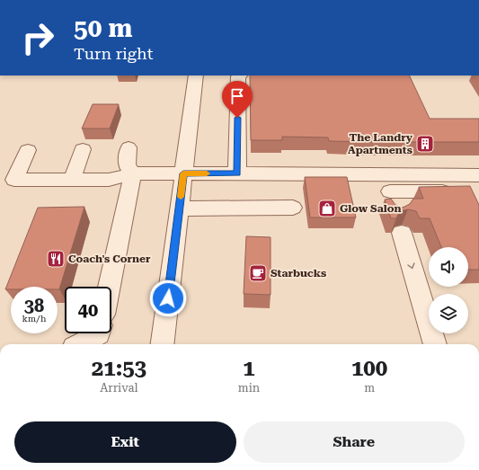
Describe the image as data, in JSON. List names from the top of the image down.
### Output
{
  "places": {
    "building": ["The Landry Apartments"],
    "shop": ["Glow Salon"],
    "restaurant": ["Coach's Corner"],
    "cafe": ["Starbucks"]
  },
  "page": {
    "turn": ["50 m", "Turn right"],
    "speed": "38 km/h",
    "limit": "40",
    "eta": [
      "21:53",
      "Arrival",
      "1",
      "min",
      "100",
      "m"
    ],
    "buttons": ["Exit", "Share"]
  }
}
